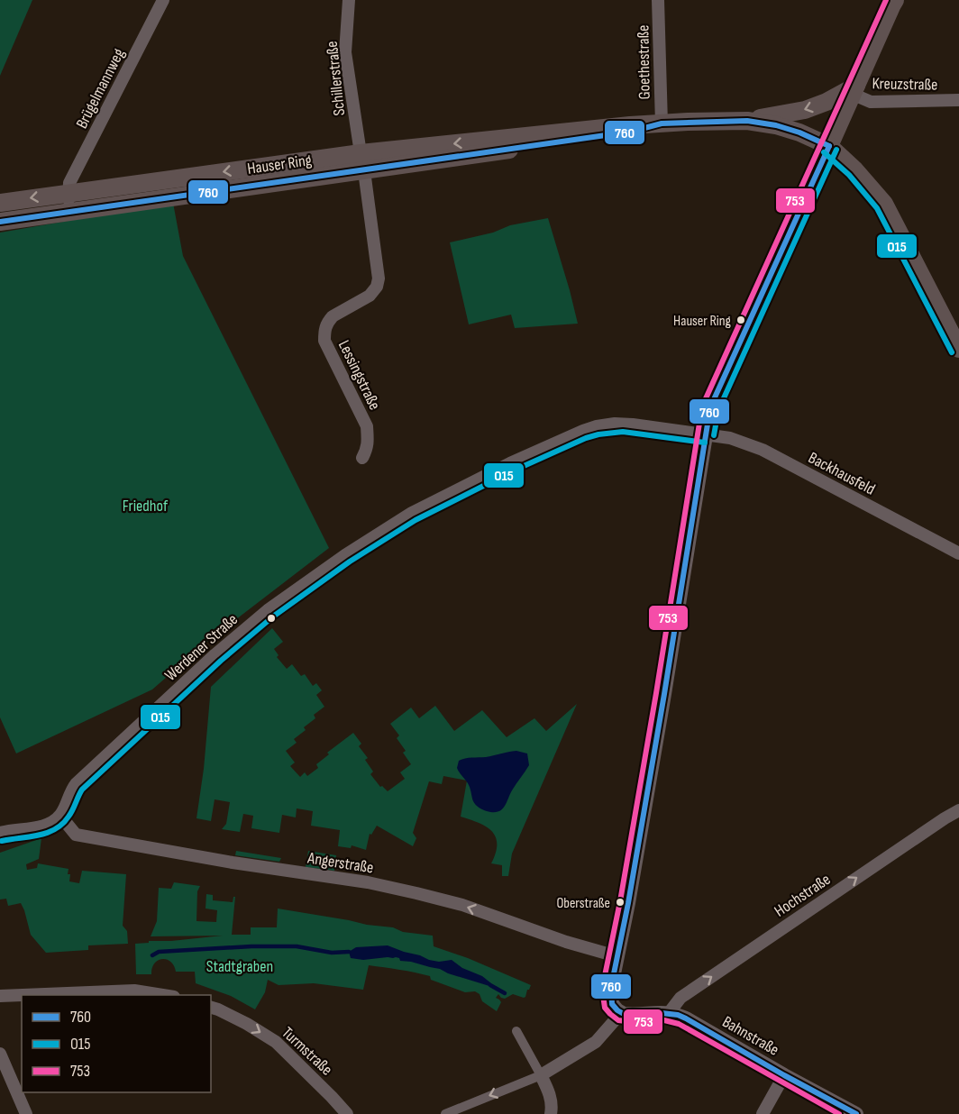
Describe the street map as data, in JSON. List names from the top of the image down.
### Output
{
  "streets": {
    "main road": ["Hauser Ring"],
    "street": [
      "Goethestraße",
      "Schillerstraße",
      "Kreuzstraße",
      "Brügelmannweg",
      "Lessingstraße",
      "Backhausfeld",
      "Werdener Straße",
      "Angerstraße",
      "Hochstraße",
      "Bahnstraße",
      "Turmstraße"
    ]
  },
  "crossings": [
    ["Goethestraße", "Hauser Ring"],
    ["Schillerstraße", "Hauser Ring"],
    ["Schillerstraße", "Lessingstraße"],
    ["Kreuzstraße", "Hauser Ring"],
    ["Brügelmannweg", "Hauser Ring"],
    ["Hauser Ring", "Lessingstraße"],
    ["Backhausfeld", "Werdener Straße"],
    ["Werdener Straße", "Angerstraße"],
    ["Hochstraße", "Bahnstraße"]
  ],
  "one_way": ["Angerstraße", "Hochstraße", "Turmstraße"],
  "parks": ["Friedhof", "Stadtgraben"],
  "places": ["Hauser Ring", "Oberstraße"],
  "lines": ["transit line 753", "transit line 760", "transit line O15"],
  "legend": ["760", "O15", "753"]
}
